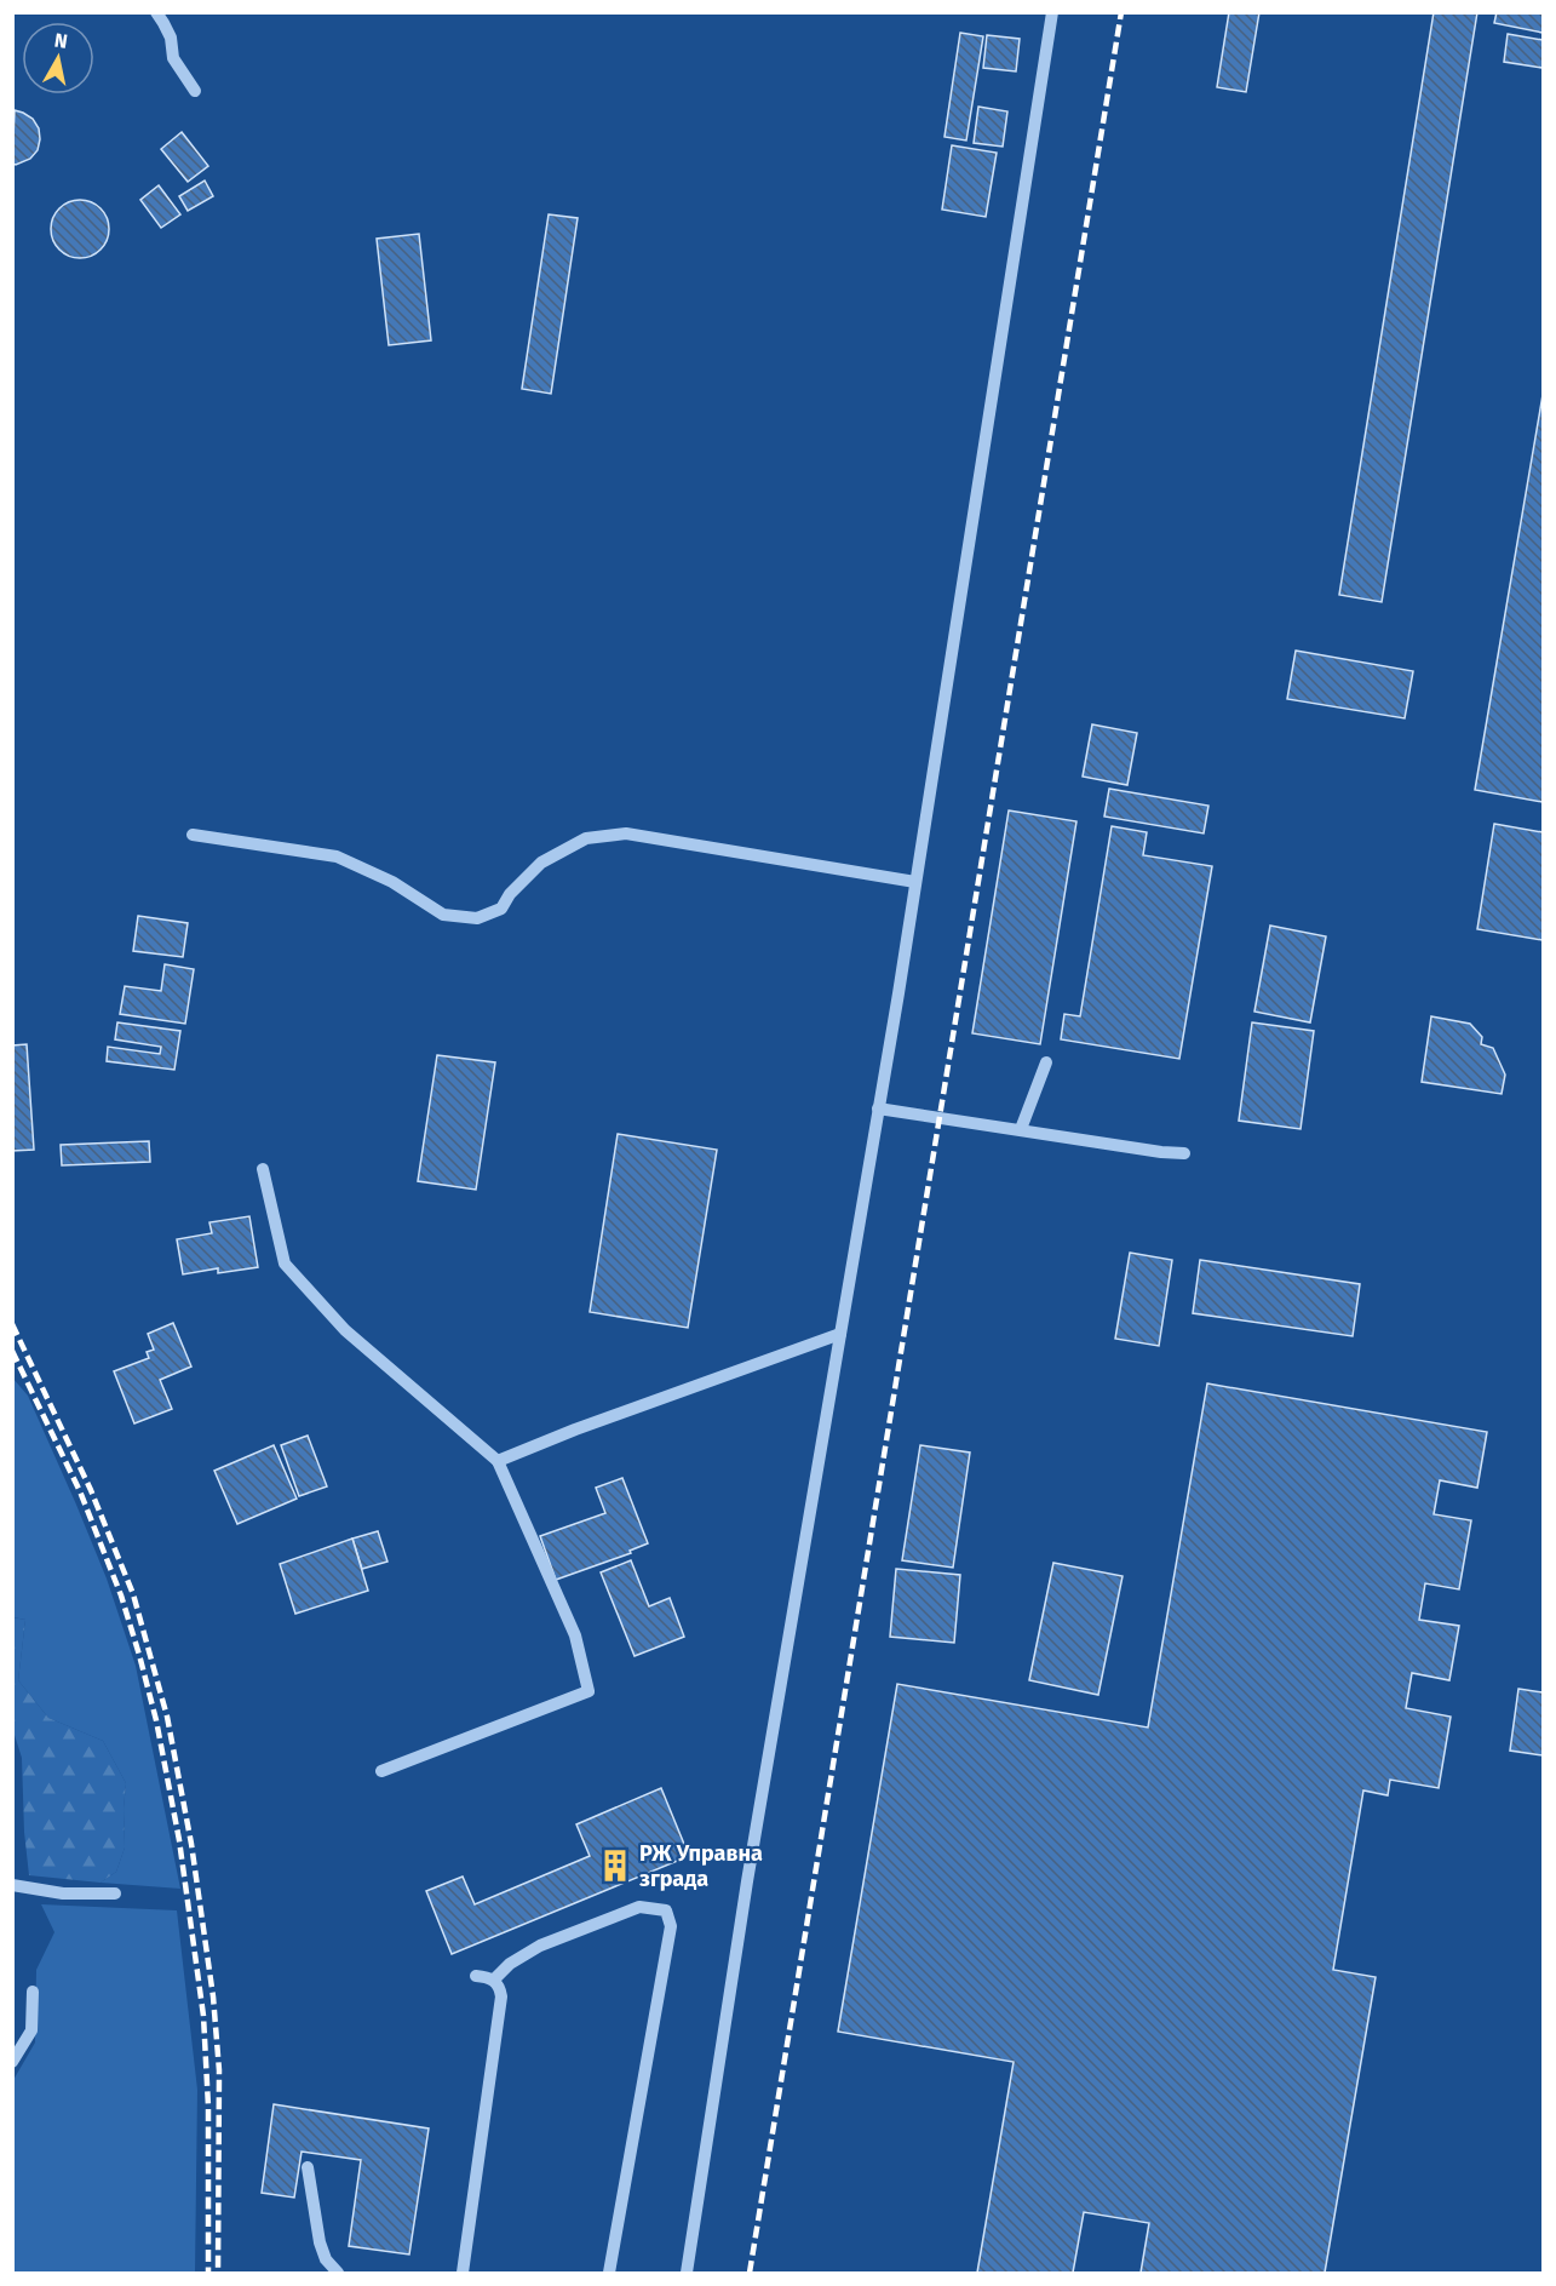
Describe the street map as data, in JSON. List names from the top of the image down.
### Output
{
  "places": {
    "building": ["РЖ Управна зграда"]
  },
  "north": "top"
}
